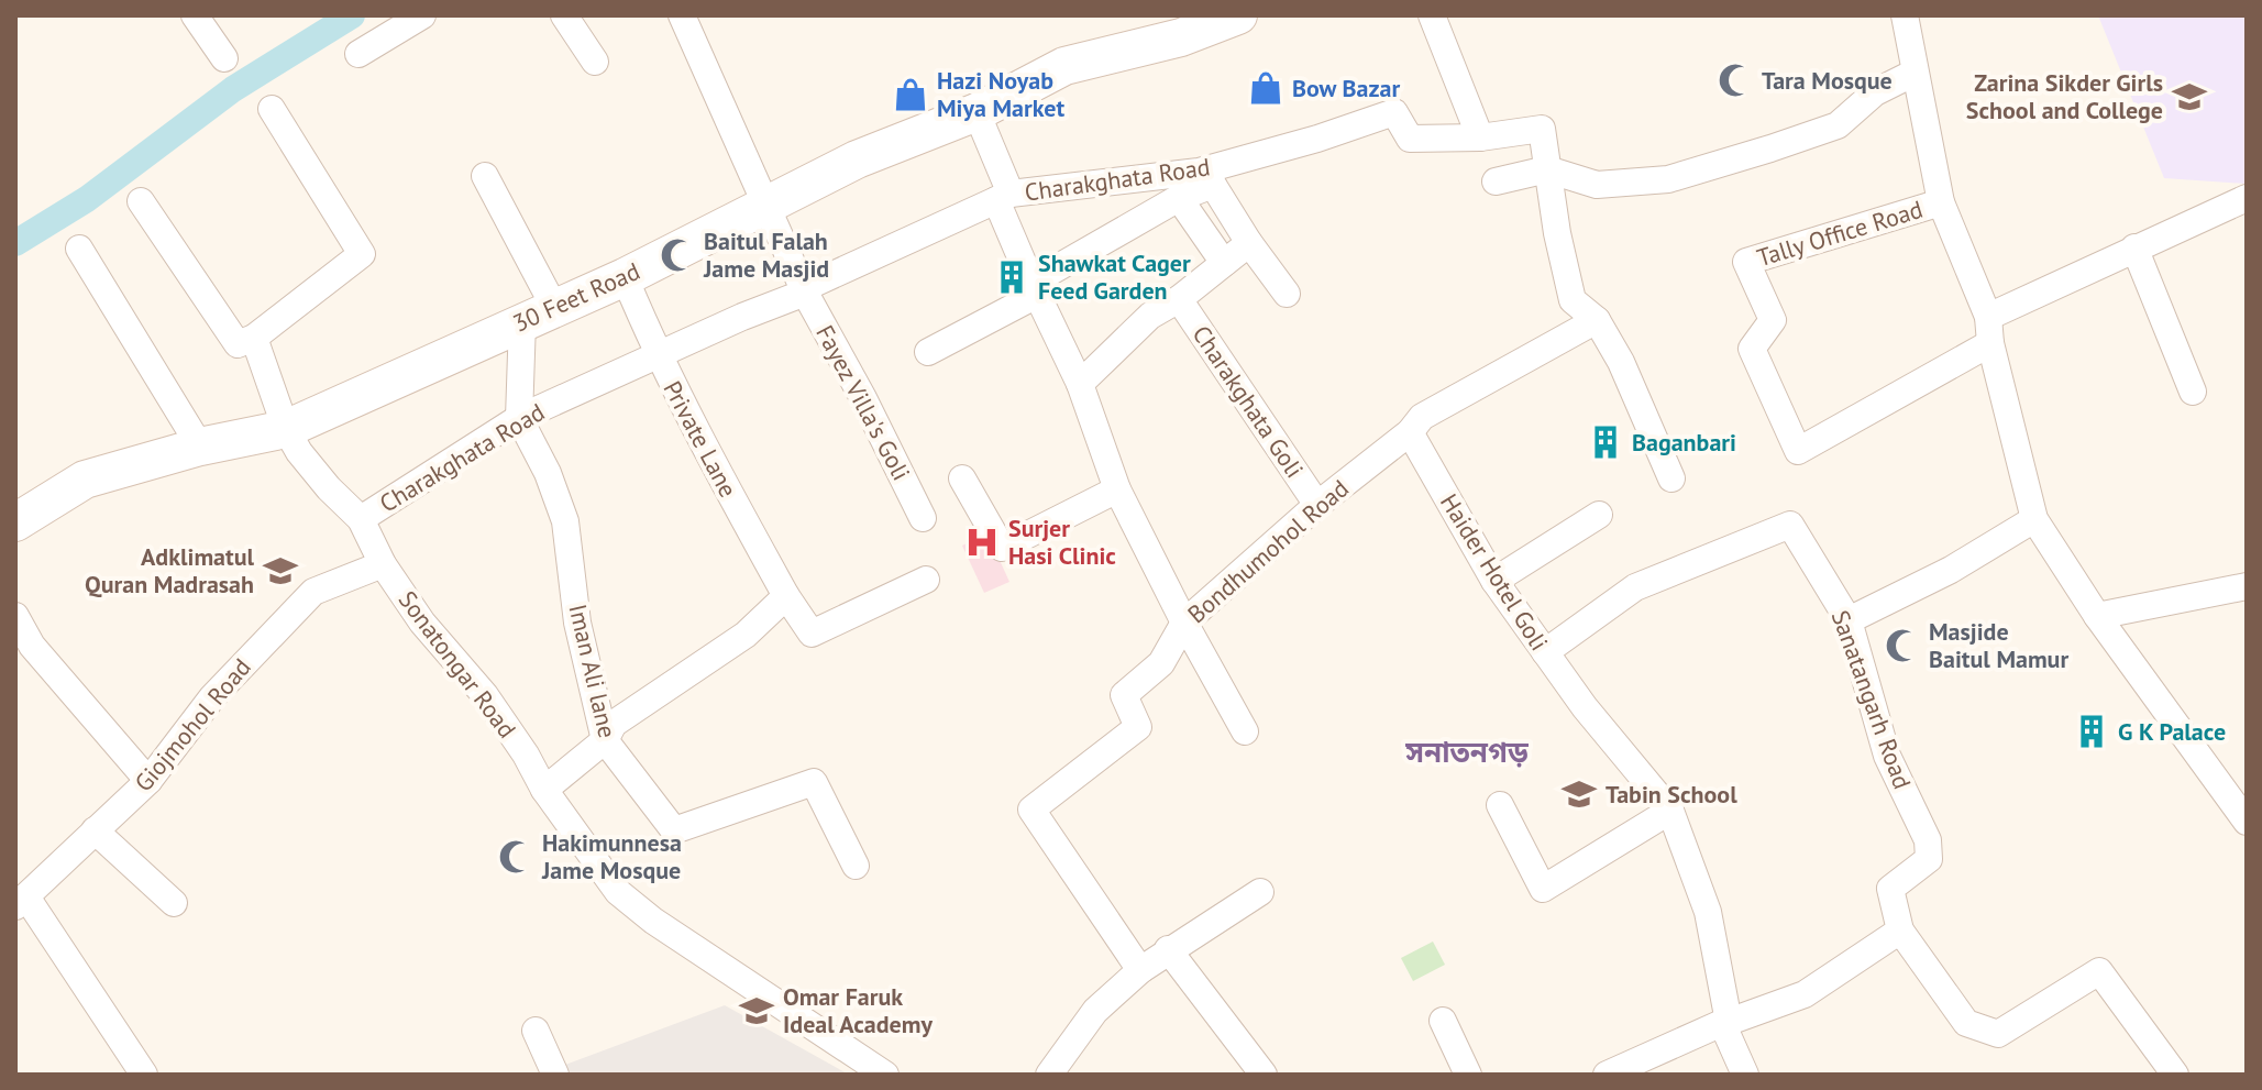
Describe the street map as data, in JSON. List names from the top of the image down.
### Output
{
  "streets": {
    "street": [
      "Charakghata Road",
      "Tally Office Road",
      "30 Feet Road",
      "Charakghata Goli",
      "Fayez Villa's Goli",
      "Private Lane",
      "Bondhumohol Road",
      "Haider Hotel Goli",
      "Sonatongar Road",
      "Iman Ali lane",
      "Sanatangarh Road",
      "Giojmohol Road"
    ]
  },
  "crossings": [
    ["Charakghata Road", "Fayez Villa's Goli"],
    ["Charakghata Road", "Private Lane"],
    ["Charakghata Road", "Sonatongar Road"],
    ["Charakghata Road", "Iman Ali lane"],
    ["30 Feet Road", "Fayez Villa's Goli"],
    ["30 Feet Road", "Private Lane"],
    ["30 Feet Road", "Sonatongar Road"],
    ["Charakghata Goli", "Bondhumohol Road"],
    ["Bondhumohol Road", "Haider Hotel Goli"],
    ["Haider Hotel Goli", "Sanatangarh Road"],
    ["Sonatongar Road", "Giojmohol Road"]
  ],
  "districts": ["সনাতনগড়"],
  "places": {
    "mosque": [
      "Tara Mosque",
      "Baitul Falah Jame Masjid",
      "Masjide Baitul Mamur",
      "Hakimunnesa Jame Mosque"
    ],
    "shop": ["Bow Bazar", "Hazi Noyab Miya Market"],
    "school or university": [
      "Zarina Sikder Girls School and College",
      "Adklimatul Quran Madrasah",
      "Tabin School",
      "Omar Faruk Ideal Academy"
    ],
    "building": ["Shawkat Cager Feed Garden", "Baganbari", "G K Palace"],
    "hospital": ["Surjer Hasi Clinic"]
  }
}
